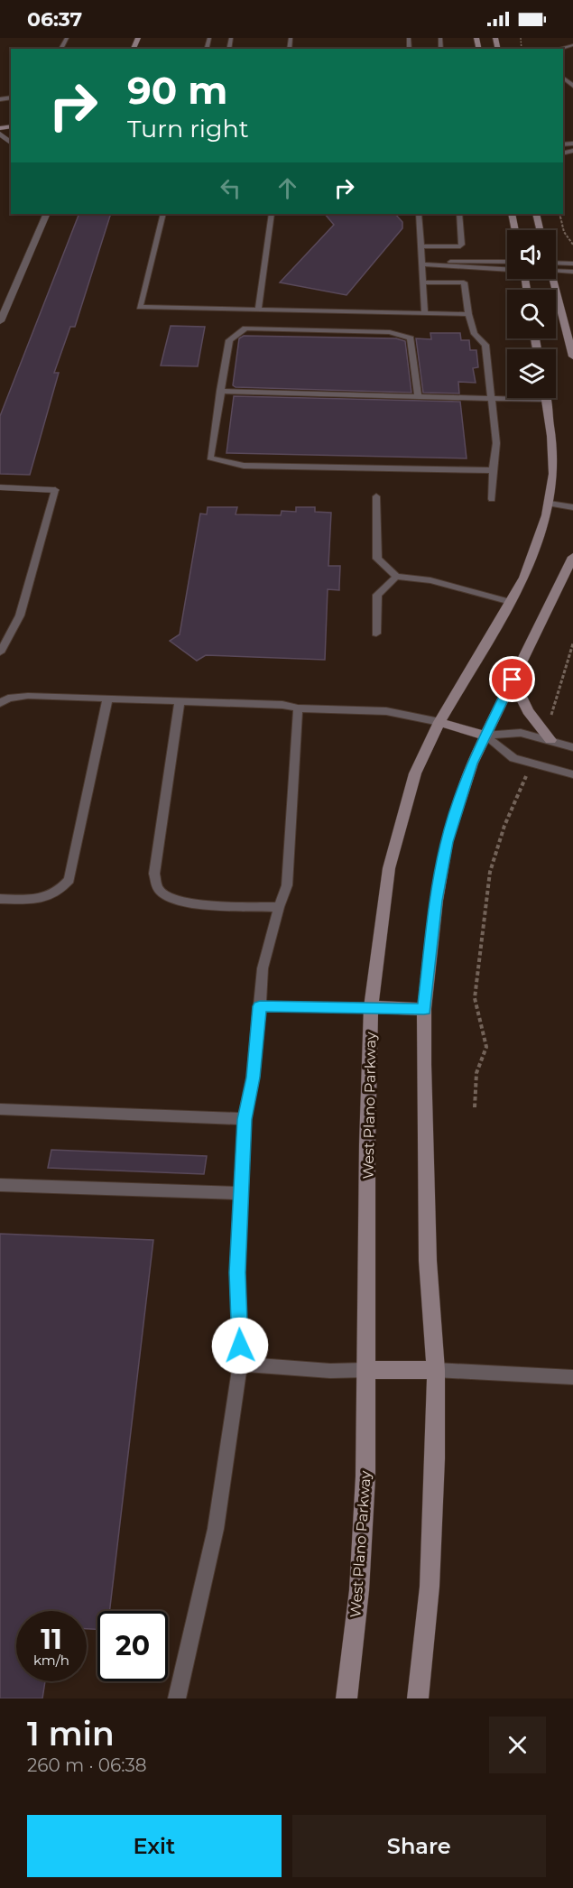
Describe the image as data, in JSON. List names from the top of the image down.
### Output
{
  "streets": {
    "main road": ["West Plano Parkway"]
  },
  "page": {
    "status": "06:37",
    "turn": ["90 m", "Turn right"],
    "speed": "11 km/h",
    "limit": "20",
    "heading": ["1 min", "260 m · 06:38"],
    "buttons": ["Exit", "Share"]
  }
}
